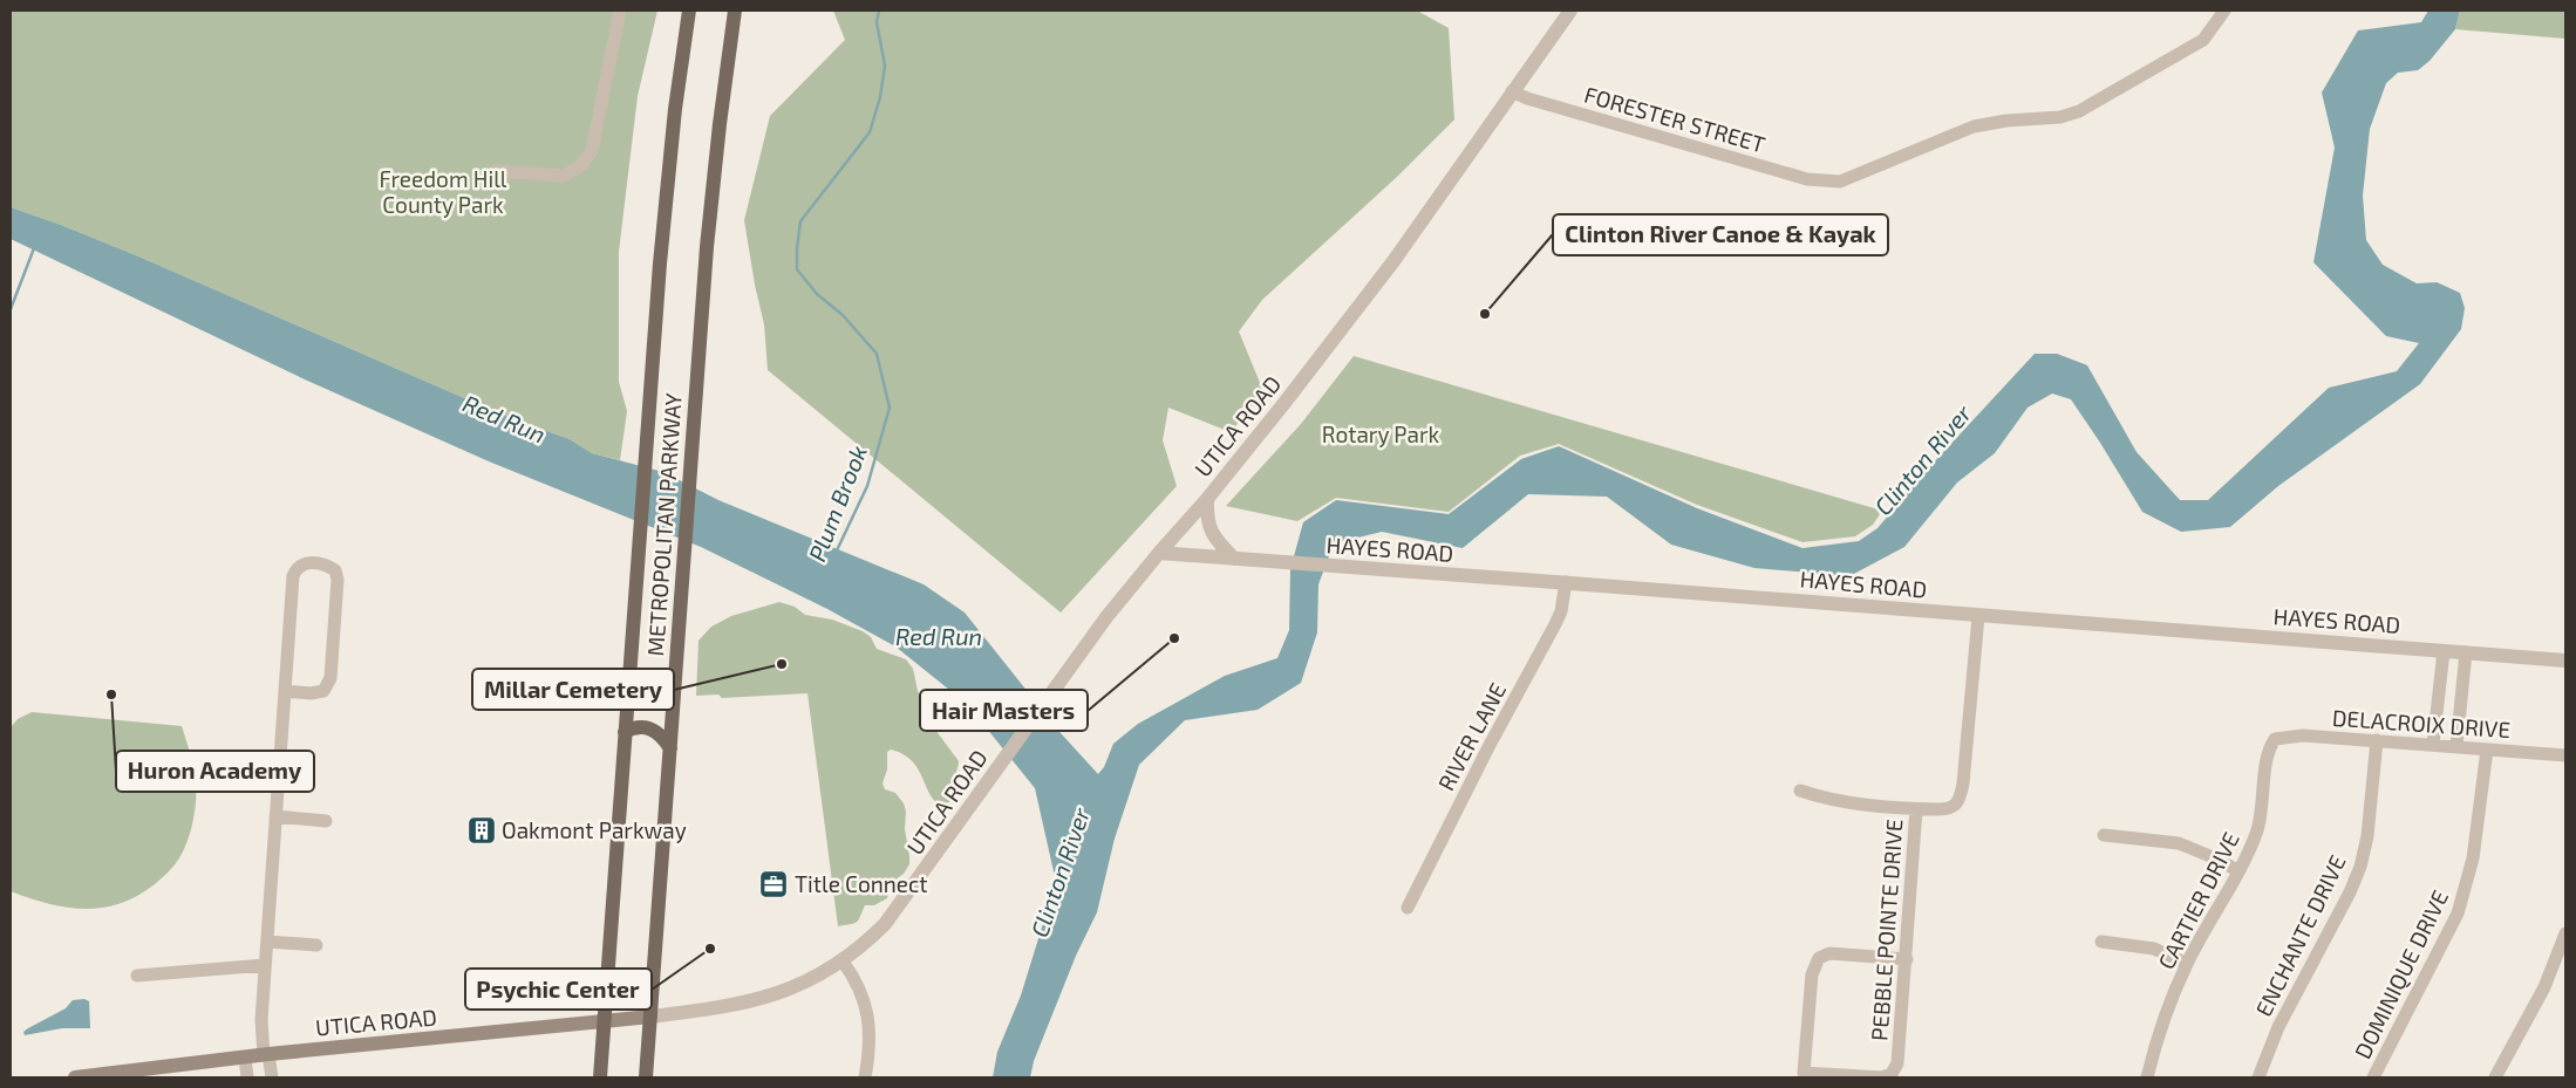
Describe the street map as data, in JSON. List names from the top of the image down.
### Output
{
  "streets": {
    "main road": ["UTICA ROAD", "METROPOLITAN PARKWAY"],
    "street": [
      "FORESTER STREET",
      "HAYES ROAD",
      "DELACROIX DRIVE",
      "RIVER LANE",
      "CARTIER DRIVE",
      "PEBBLE POINTE DRIVE",
      "ENCHANTE DRIVE",
      "DOMINIQUE DRIVE"
    ]
  },
  "crossings": [
    ["FORESTER STREET", "UTICA ROAD"],
    ["UTICA ROAD", "METROPOLITAN PARKWAY"],
    ["UTICA ROAD", "HAYES ROAD"],
    ["HAYES ROAD", "RIVER LANE"],
    ["HAYES ROAD", "PEBBLE POINTE DRIVE"],
    ["DELACROIX DRIVE", "CARTIER DRIVE"],
    ["DELACROIX DRIVE", "ENCHANTE DRIVE"],
    ["DELACROIX DRIVE", "DOMINIQUE DRIVE"]
  ],
  "water": ["Red Run", "Clinton River", "Plum Brook"],
  "parks": ["Freedom Hill County Park", "Rotary Park"],
  "places": {
    "other": [
      "Clinton River Canoe & Kayak",
      "Hair Masters",
      "Millar Cemetery",
      "Huron Academy",
      "Psychic Center"
    ],
    "building": ["Oakmont Parkway"],
    "office": ["Title Connect"]
  }
}
